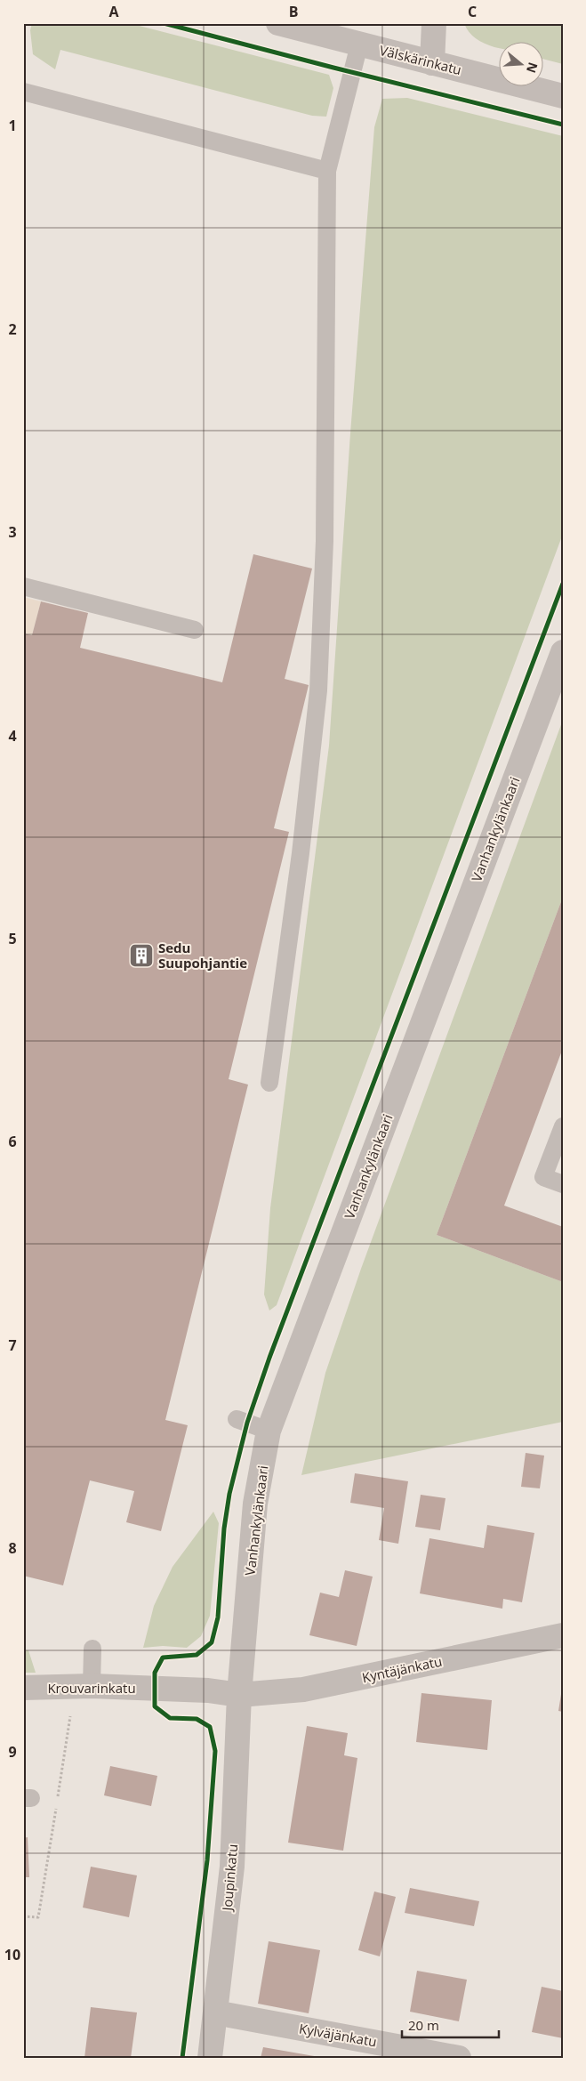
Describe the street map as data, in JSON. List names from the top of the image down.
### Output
{
  "streets": {
    "street": [
      "Välskärinkatu",
      "Vanhankylänkaari",
      "Kyntäjänkatu",
      "Krouvarinkatu",
      "Joupinkatu",
      "Kylväjänkatu"
    ]
  },
  "crossings": [
    ["Vanhankylänkaari", "Kyntäjänkatu"],
    ["Vanhankylänkaari", "Krouvarinkatu"],
    ["Vanhankylänkaari", "Joupinkatu"],
    ["Kyntäjänkatu", "Krouvarinkatu"],
    ["Kyntäjänkatu", "Joupinkatu"],
    ["Krouvarinkatu", "Joupinkatu"],
    ["Joupinkatu", "Kylväjänkatu"]
  ],
  "places": {
    "building": ["Sedu Suupohjantie"]
  },
  "scale_bar": "20 m",
  "north": "right",
  "grid": {
    "columns": ["A", "B", "C"],
    "rows": [
      "1",
      "2",
      "3",
      "4",
      "5",
      "6",
      "7",
      "8",
      "9",
      "10"
    ]
  }
}
